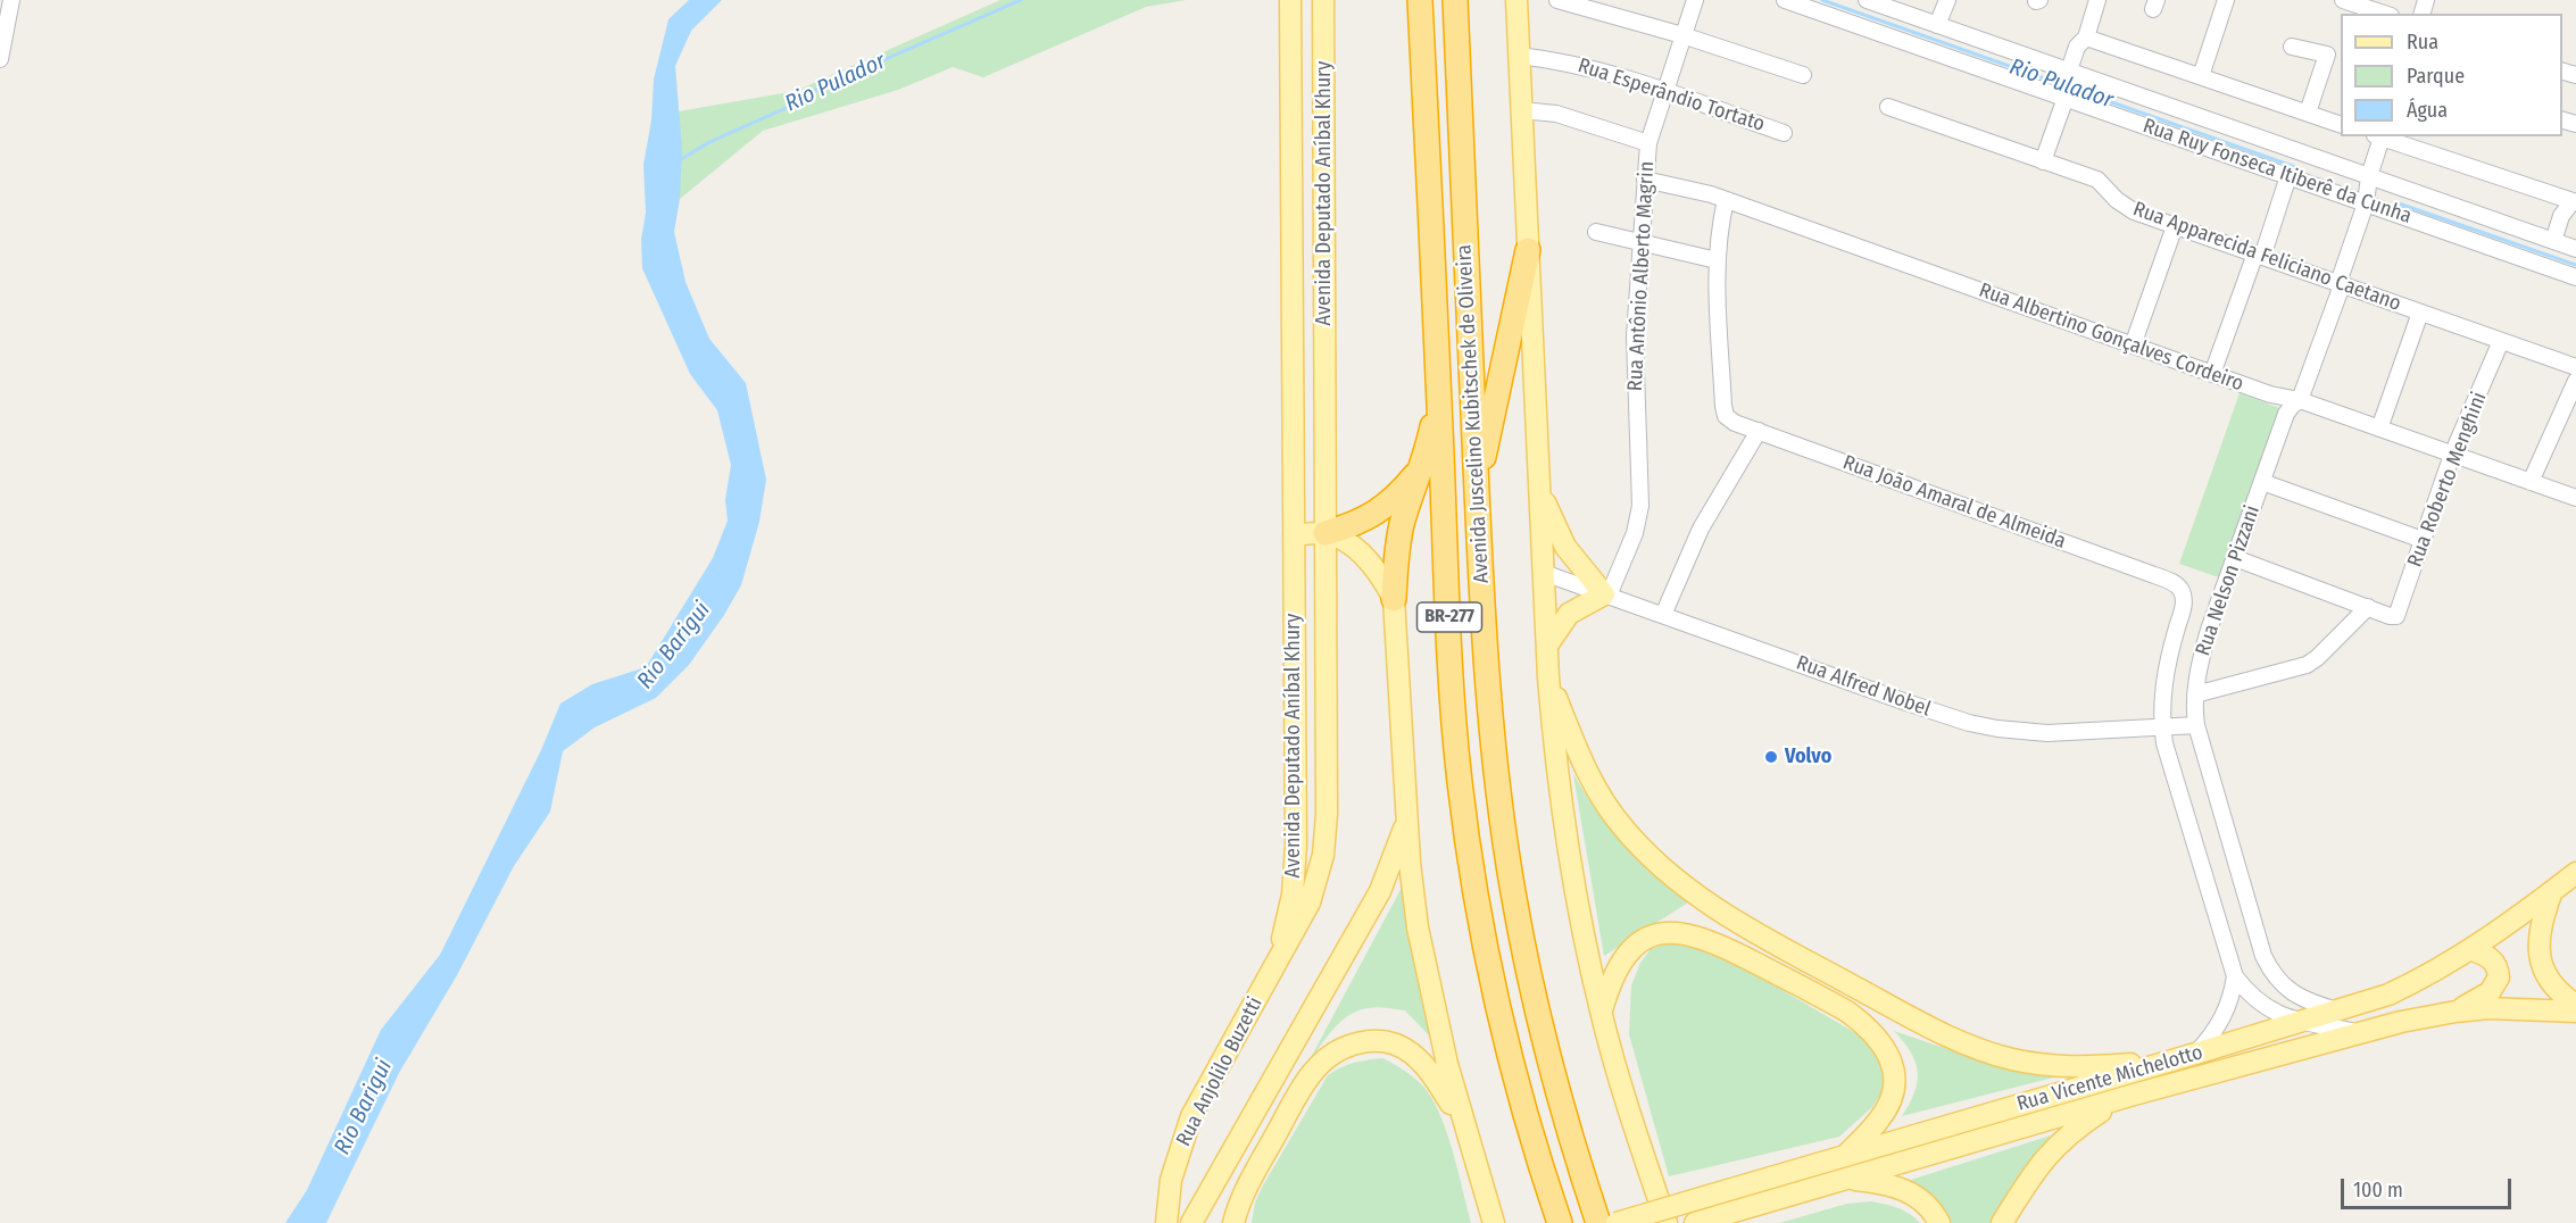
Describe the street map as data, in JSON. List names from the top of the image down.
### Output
{
  "streets": {
    "highway": ["Avenida Juscelino Kubitschek de Oliveira", "BR-277"],
    "main road": ["Avenida Deputado Aníbal Khury", "Rua Anjolilo Buzetti", "Rua Vicente Michelotto"],
    "street": [
      "Rua Esperândio Tortato",
      "Rua Ruy Fonseca Itiberê da Cunha",
      "Rua Apparecida Feliciano Caetano",
      "Rua Antônio Alberto Magrin",
      "Rua Albertino Gonçalves Cordeiro",
      "Rua Roberto Menghini",
      "Rua João Amaral de Almeida",
      "Rua Nelson Pizzani",
      "Rua Alfred Nobel"
    ]
  },
  "crossings": [
    ["Rua Esperândio Tortato", "Rua Antônio Alberto Magrin"],
    ["Rua Ruy Fonseca Itiberê da Cunha", "Rua Nelson Pizzani"],
    ["Avenida Deputado Aníbal Khury", "Rua Anjolilo Buzetti"],
    ["Rua Apparecida Feliciano Caetano", "Rua Roberto Menghini"],
    ["Rua Apparecida Feliciano Caetano", "Rua Nelson Pizzani"],
    ["Rua Antônio Alberto Magrin", "Rua Albertino Gonçalves Cordeiro"],
    ["Rua Antônio Alberto Magrin", "Rua Alfred Nobel"],
    ["Rua Albertino Gonçalves Cordeiro", "Rua Roberto Menghini"],
    ["Rua Albertino Gonçalves Cordeiro", "Rua Nelson Pizzani"],
    ["Rua João Amaral de Almeida", "Rua Nelson Pizzani"],
    ["Rua Nelson Pizzani", "Rua Alfred Nobel"],
    ["Rua Nelson Pizzani", "Rua Vicente Michelotto"]
  ],
  "water": ["Rio Pulador", "Rio Barigui"],
  "places": ["Volvo"],
  "legend": ["Rua", "Parque", "Água"],
  "scale_bar": "100 m"
}
